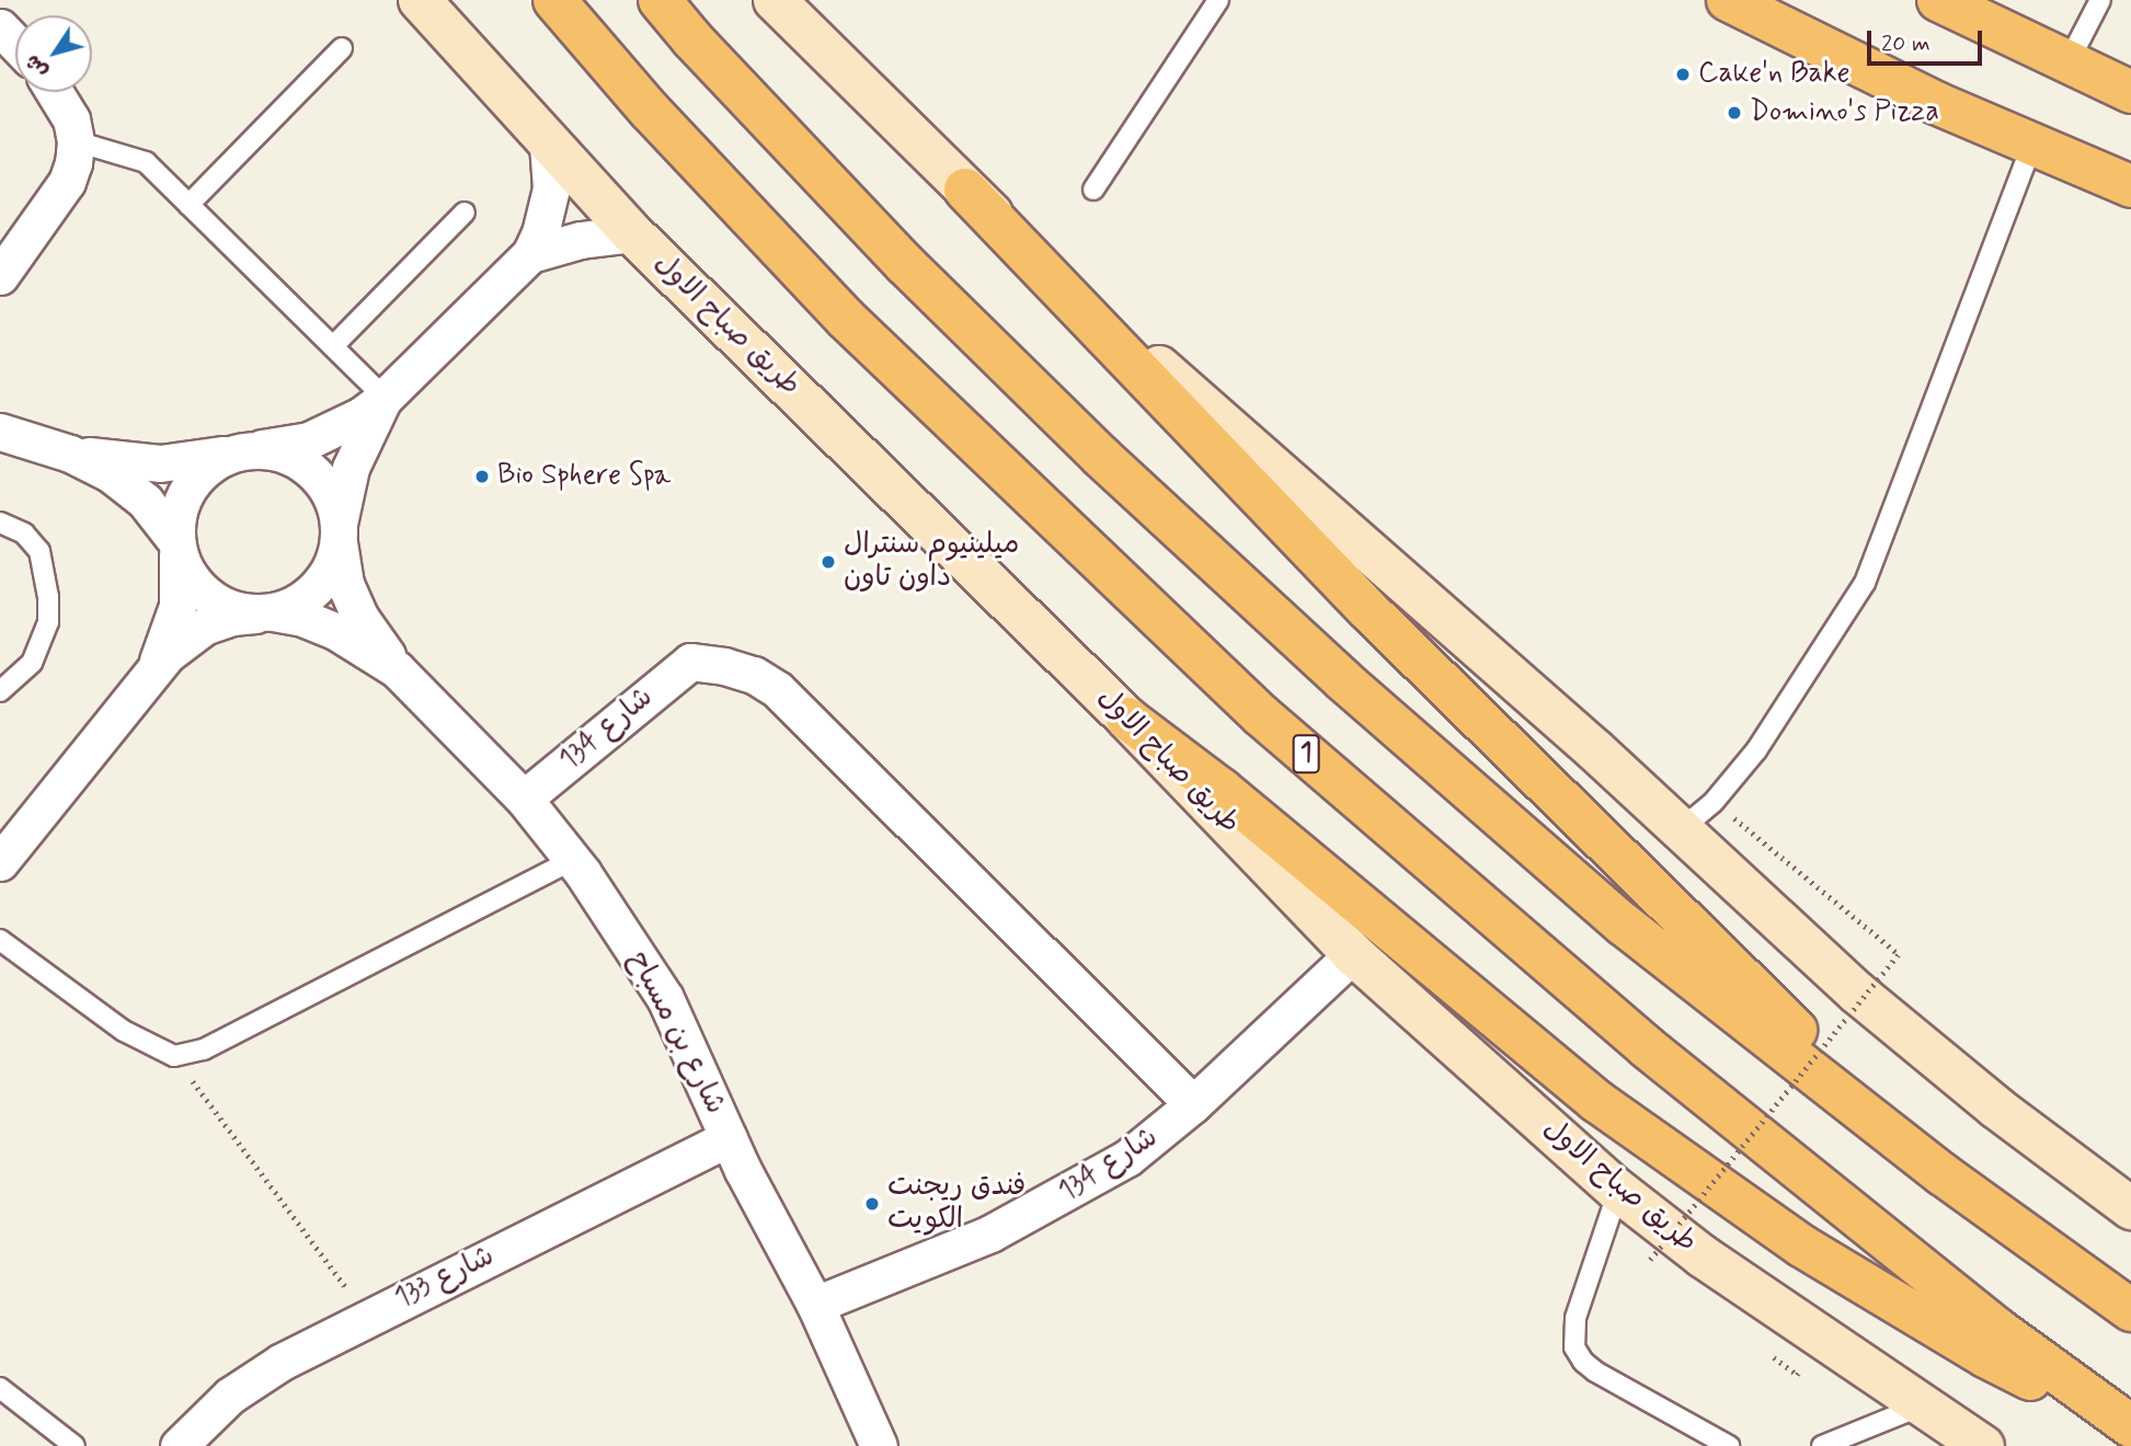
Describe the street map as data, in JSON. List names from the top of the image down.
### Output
{
  "streets": {
    "main road": ["طريق صباح الاول", "1"],
    "street": ["شارع 134", "شارع بن مسباح", "شارع 133"]
  },
  "crossings": [
    ["طريق صباح الاول", "شارع 134"],
    ["شارع 134", "شارع بن مسباح"],
    ["شارع بن مسباح", "شارع 133"]
  ],
  "places": [
    "Cake'n Bake",
    "Domino's Pizza",
    "Bio Sphere Spa",
    "ميلينيوم سنترال داون تاون",
    "فندق ريجنت الكويت"
  ],
  "scale_bar": "20 m",
  "north": "bottom left"
}
